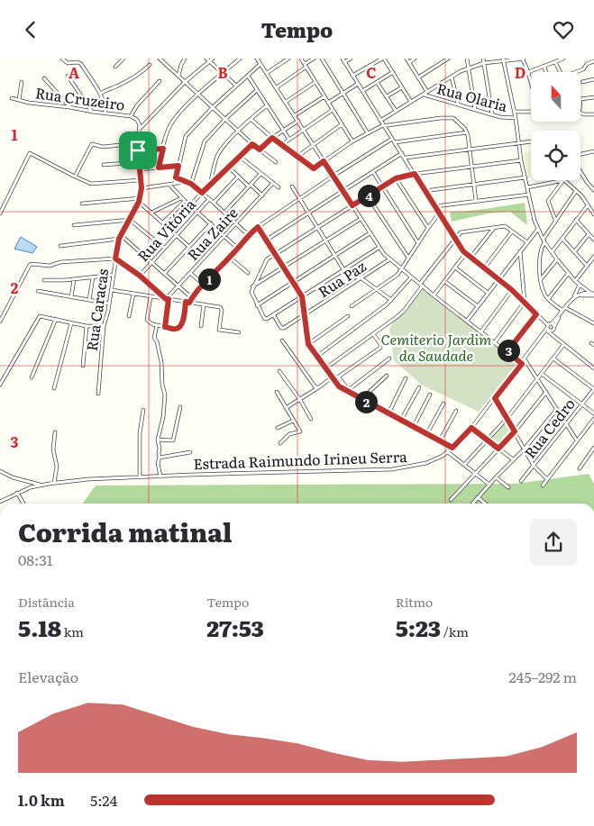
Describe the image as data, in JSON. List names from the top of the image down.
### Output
{
  "streets": {
    "street": [
      "Rua Olaria",
      "Rua Cruzeiro",
      "Rua Vitória",
      "Rua Zaire",
      "Rua Paz",
      "Rua Caracas",
      "Rua Cedro",
      "Estrada Raimundo Irineu Serra"
    ]
  },
  "crossings": [
    ["Rua Cruzeiro", "Rua Caracas"]
  ],
  "parks": ["Cemiterio Jardim da Saudade"],
  "north": "top",
  "page": {
    "header": "Tempo",
    "pins": [
      "4",
      "1",
      "3",
      "2"
    ],
    "heading": ["Corrida matinal", "08:31"],
    "stats": [
      ["Distância", "5.18 km"],
      ["Tempo", "27:53"],
      ["Ritmo", "5:23 /km"]
    ],
    "chart": ["Elevação", "245–292 m"],
    "list": [
      {
        "name": "1.0 km",
        "note": "5:24"
      }
    ]
  },
  "grid": {
    "columns": [
      "A",
      "B",
      "C",
      "D"
    ],
    "rows": ["1", "2", "3"]
  }
}
